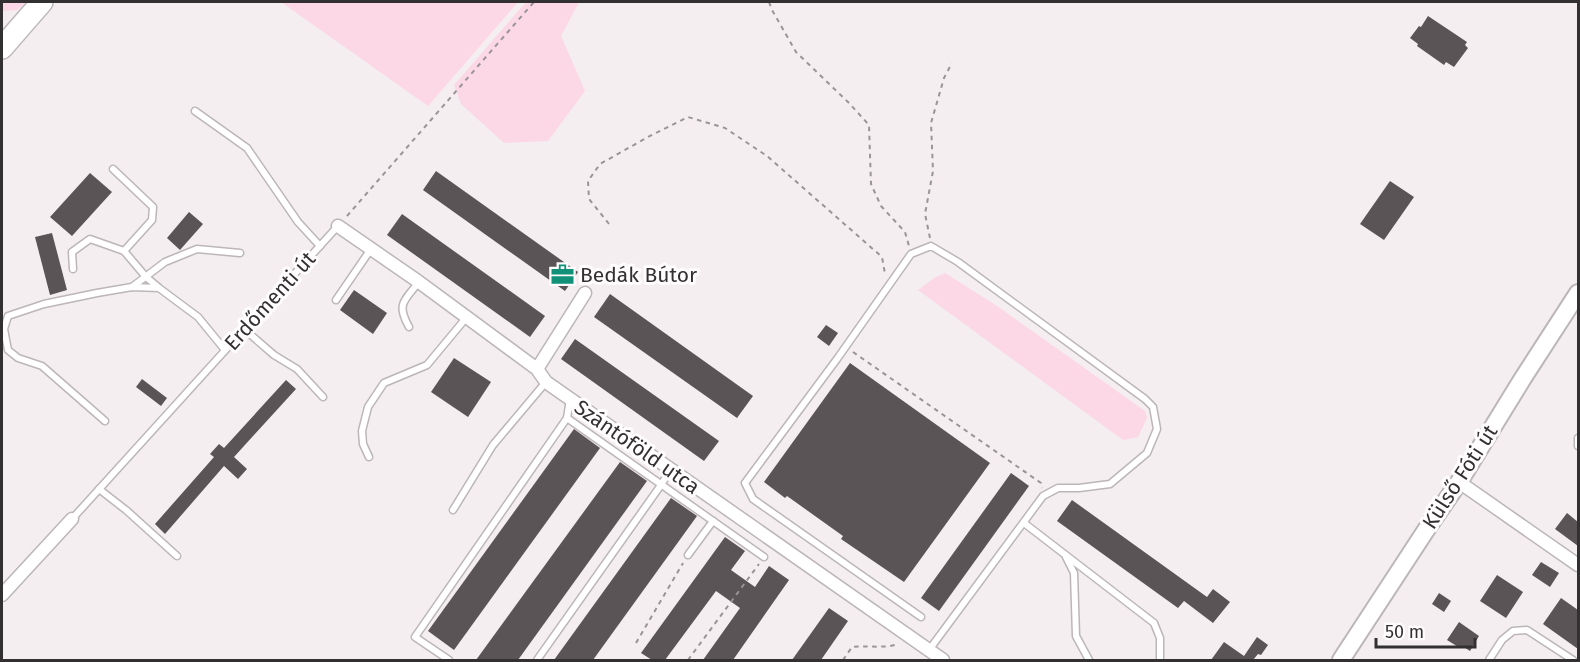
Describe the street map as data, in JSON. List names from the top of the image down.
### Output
{
  "streets": {
    "main road": ["Külső Fóti út"],
    "street": ["Erdőmenti út", "Szántóföld utca"]
  },
  "crossings": [
    ["Erdőmenti út", "Szántóföld utca"]
  ],
  "places": {
    "office": ["Bedák Bútor"]
  },
  "scale_bar": "50 m"
}
